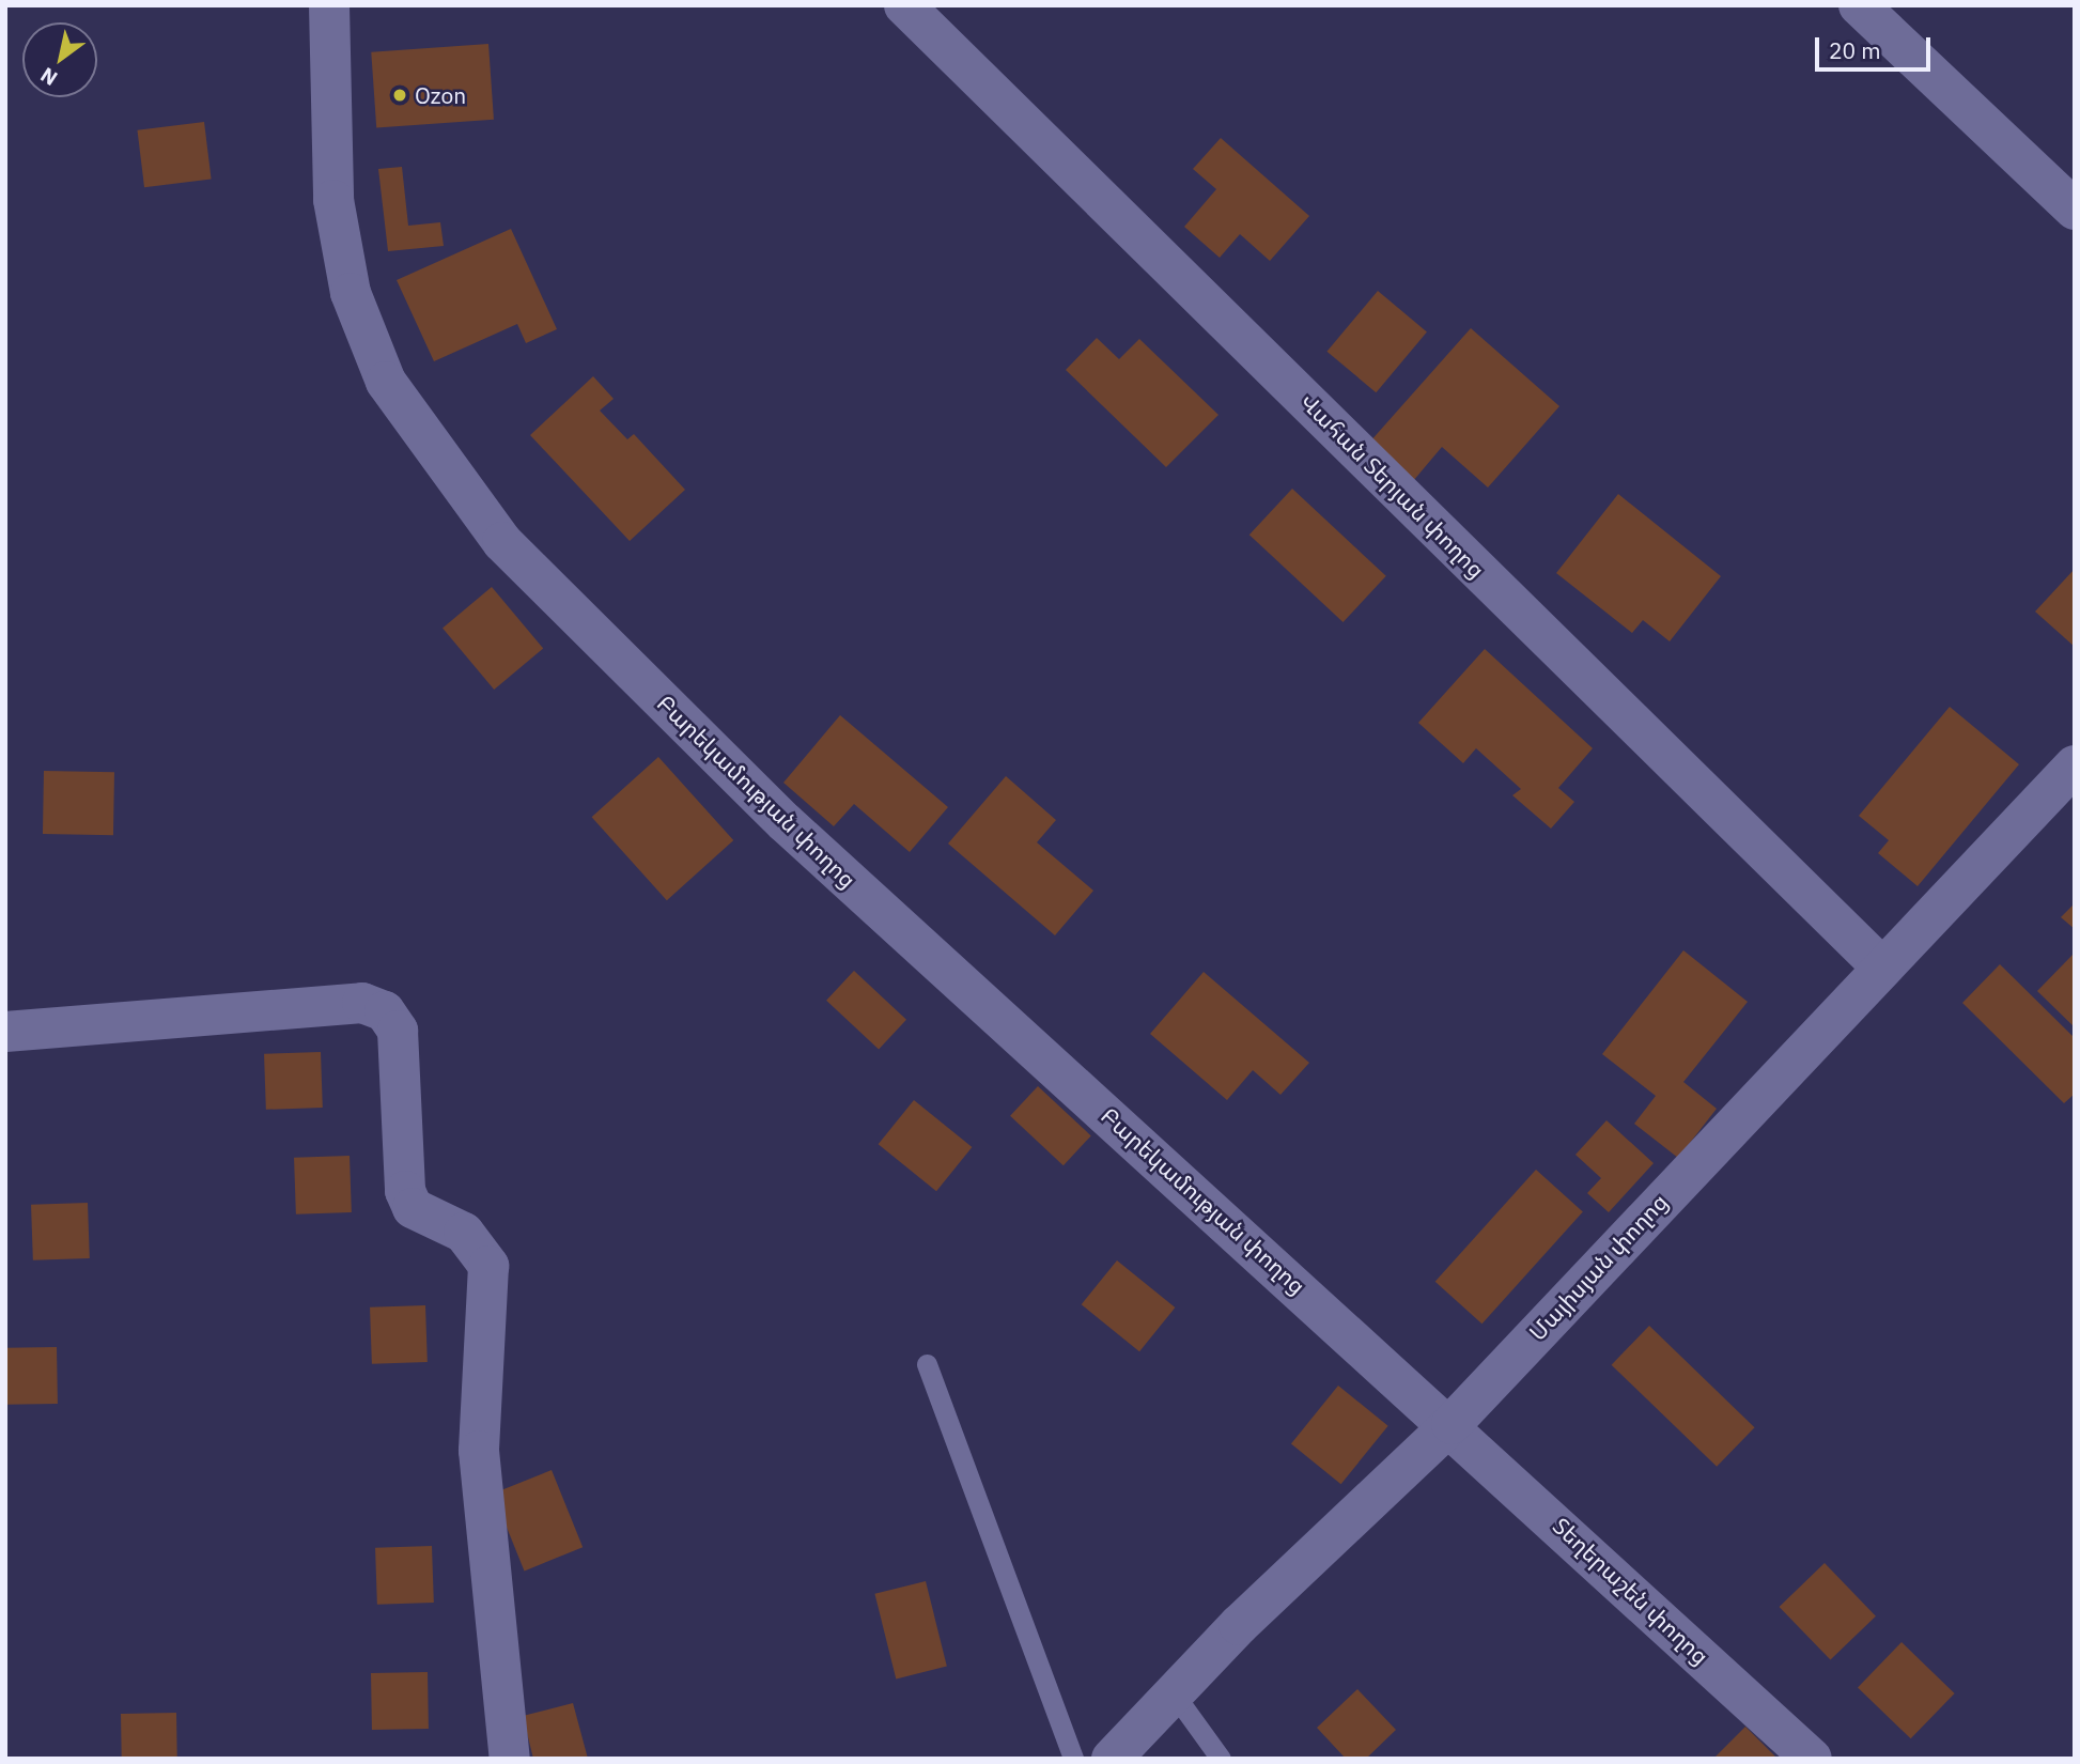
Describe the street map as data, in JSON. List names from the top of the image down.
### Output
{
  "streets": {
    "street": [
      "Վահան Տերյան փողոց",
      "Բարեկամության փողոց",
      "Մայիսյան փողոց",
      "Տեղերաշեն փողոց"
    ]
  },
  "crossings": [
    ["Վահան Տերյան փողոց", "Մայիսյան փողոց"],
    ["Բարեկամության փողոց", "Մայիսյան փողոց"],
    ["Բարեկամության փողոց", "Տեղերաշեն փողոց"],
    ["Մայիսյան փողոց", "Տեղերաշեն փողոց"]
  ],
  "places": ["Ozon"],
  "scale_bar": "20 m",
  "north": "bottom left"
}
